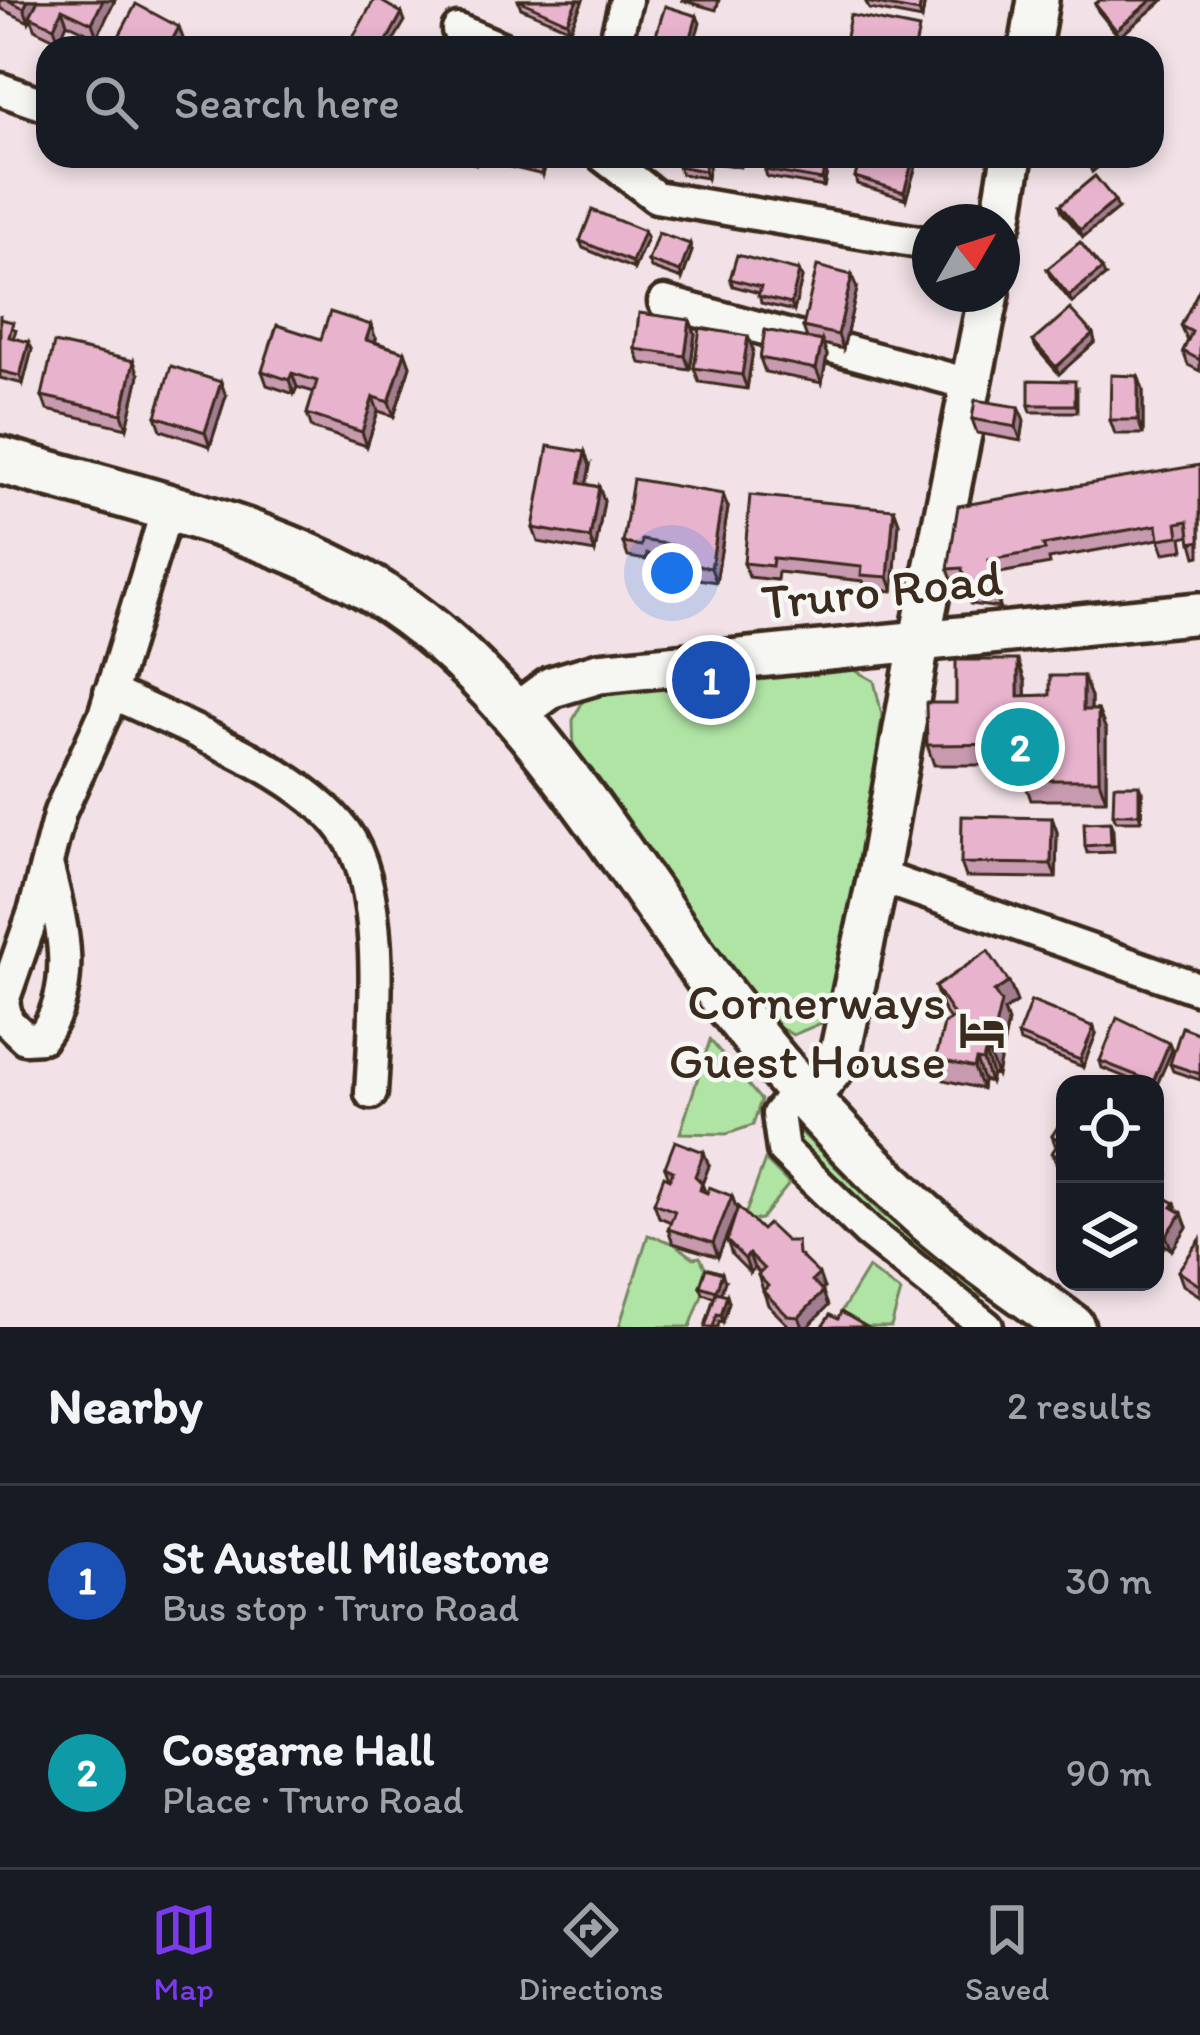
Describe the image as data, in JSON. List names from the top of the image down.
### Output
{
  "streets": {
    "main road": ["Truro Road"]
  },
  "places": {
    "hotel": ["Cornerways Guest House"]
  },
  "north": "top right",
  "page": {
    "search": "Search here",
    "pins": ["1", "2"],
    "heading": ["Nearby", "2 results"],
    "list": [
      {
        "mark": "1",
        "name": "St Austell Milestone",
        "note": "Bus stop · Truro Road",
        "value": "30 m"
      },
      {
        "mark": "2",
        "name": "Cosgarne Hall",
        "note": "Place · Truro Road",
        "value": "90 m"
      }
    ],
    "nav": ["Map", "Directions", "Saved"]
  }
}
